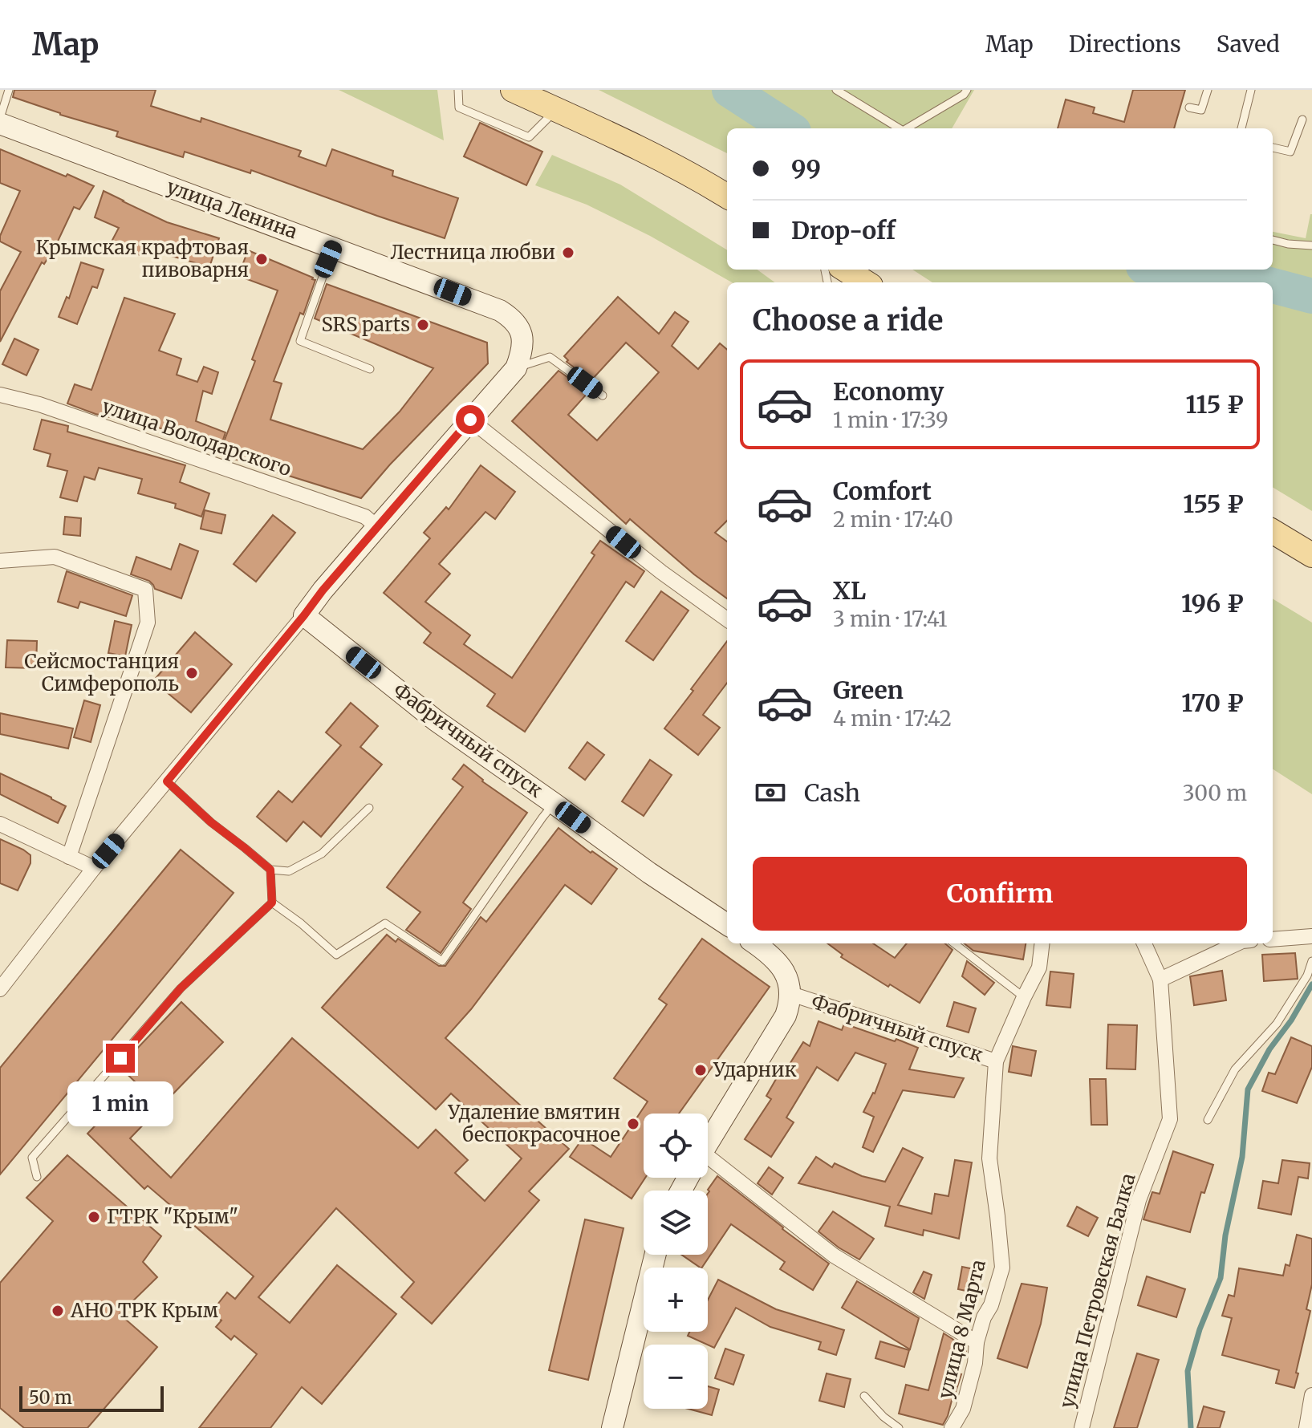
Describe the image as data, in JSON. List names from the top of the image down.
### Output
{
  "streets": {
    "main road": ["улица Ленина", "Фабричный спуск"],
    "street": ["улица Володарского", "улица Петровская Балка", "улица 8 Марта"]
  },
  "crossings": [
    ["Фабричный спуск", "улица 8 Марта"]
  ],
  "places": [
    "Лестница любви",
    "Крымская крафтовая пивоварня",
    "SRS parts",
    "Сейсмостанция Симферополь",
    "Ударник",
    "Удаление вмятин беспокрасочное",
    "ГТРК \"Крым\"",
    "АНО ТРК Крым"
  ],
  "scale_bar": "50 m",
  "page": {
    "header": "Map",
    "nav": ["Map", "Directions", "Saved"],
    "banner": ["99", "Drop-off"],
    "heading": "Choose a ride",
    "list": [
      {
        "name": "Economy",
        "note": "1 min · 17:39",
        "value": "115 ₽"
      },
      {
        "name": "Comfort",
        "note": "2 min · 17:40",
        "value": "155 ₽"
      },
      {
        "name": "XL",
        "note": "3 min · 17:41",
        "value": "196 ₽"
      },
      {
        "name": "Green",
        "note": "4 min · 17:42",
        "value": "170 ₽"
      }
    ],
    "pay": ["Cash", "300 m"],
    "buttons": "Confirm",
    "bubble": "1 min",
    "map_buttons": ["+", "−"],
    "scale": "50 m"
  }
}
